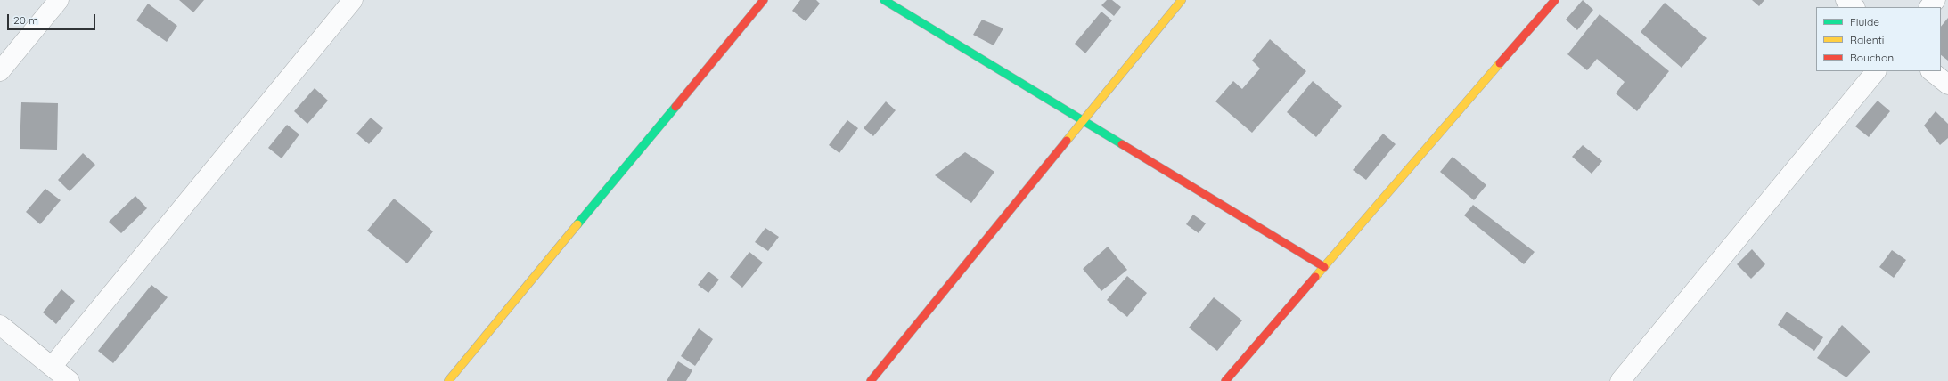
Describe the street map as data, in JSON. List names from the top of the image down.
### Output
{
  "legend": ["Fluide", "Ralenti", "Bouchon"],
  "scale_bar": "20 m"
}
